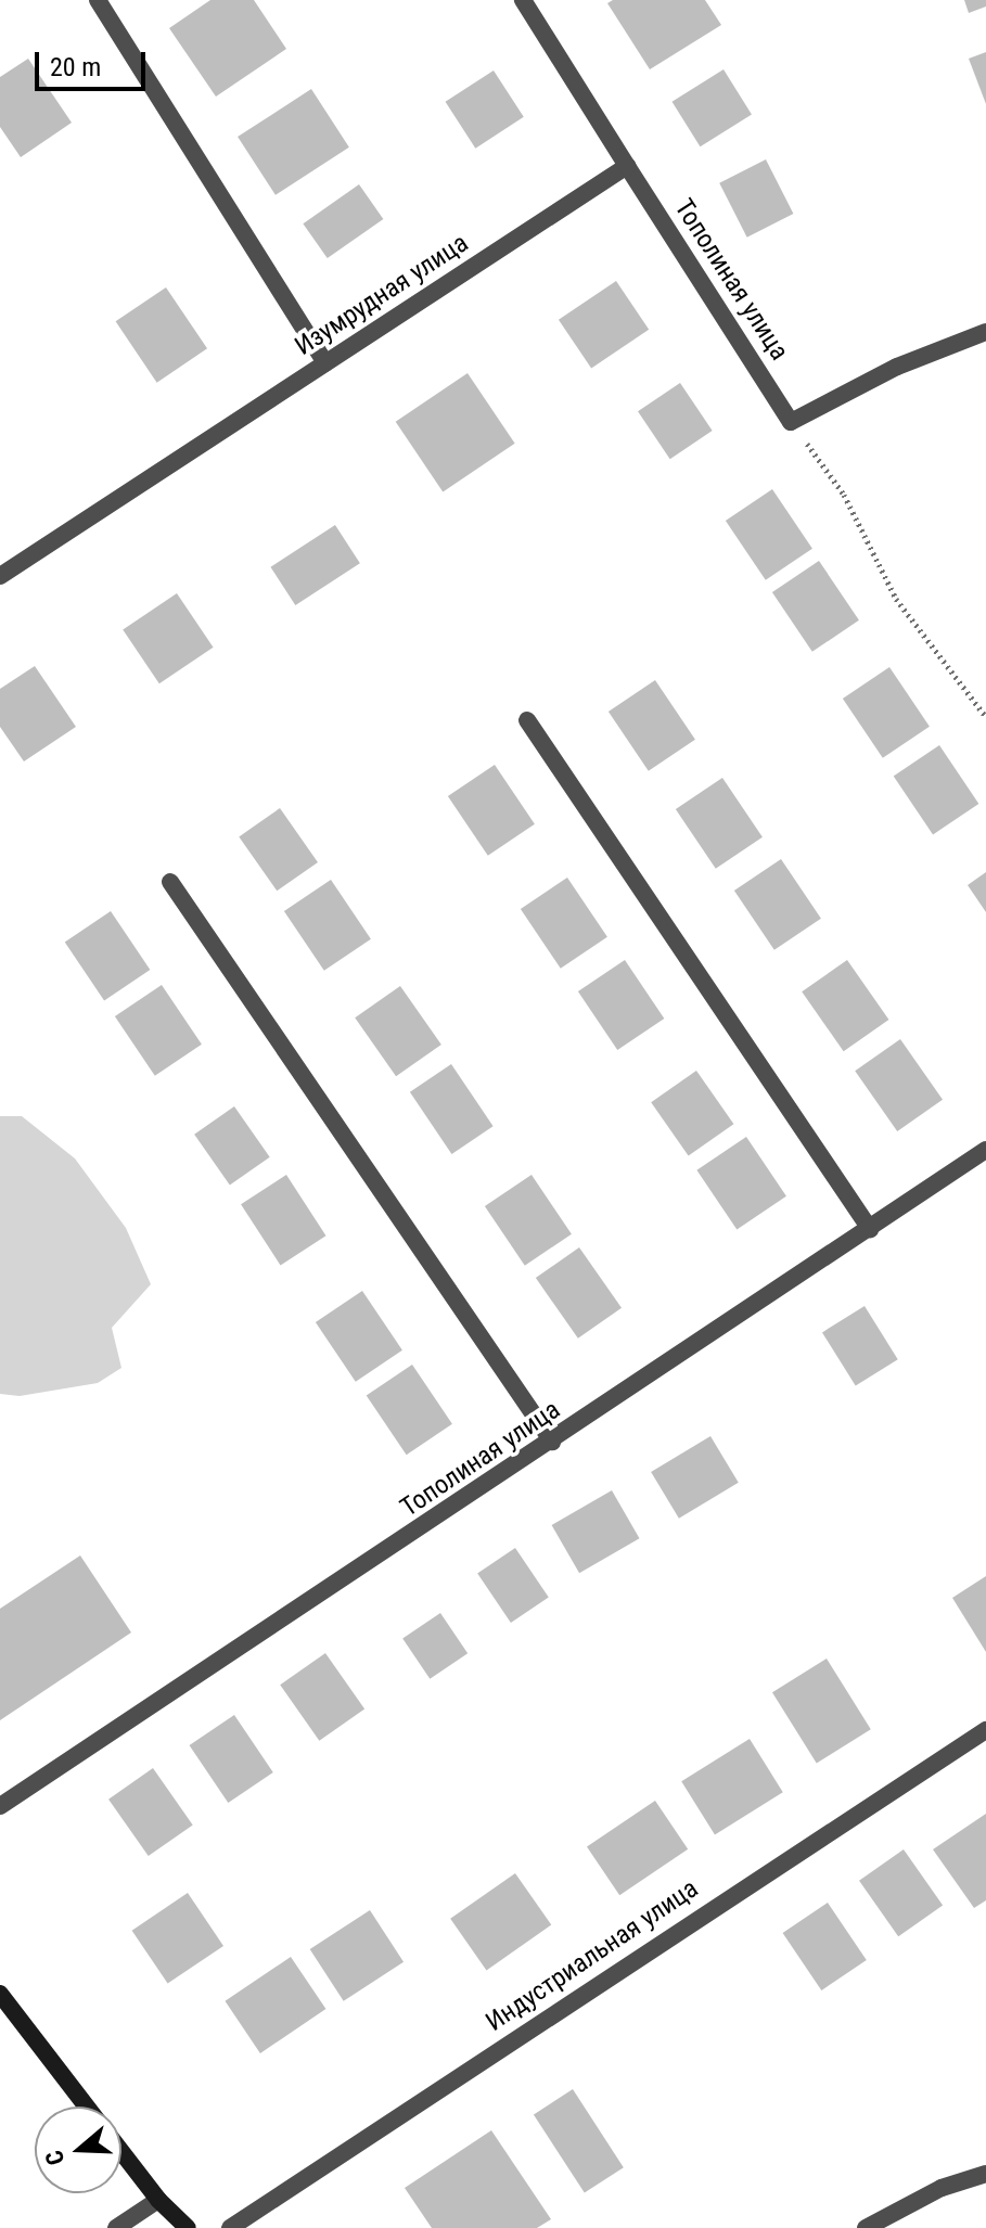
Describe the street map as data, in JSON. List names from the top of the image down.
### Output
{
  "streets": {
    "street": ["Тополиная улица", "Изумрудная улица", "Индустриальная улица"]
  },
  "crossings": [
    ["Тополиная улица", "Изумрудная улица"]
  ],
  "scale_bar": "20 m",
  "north": "left"
}
